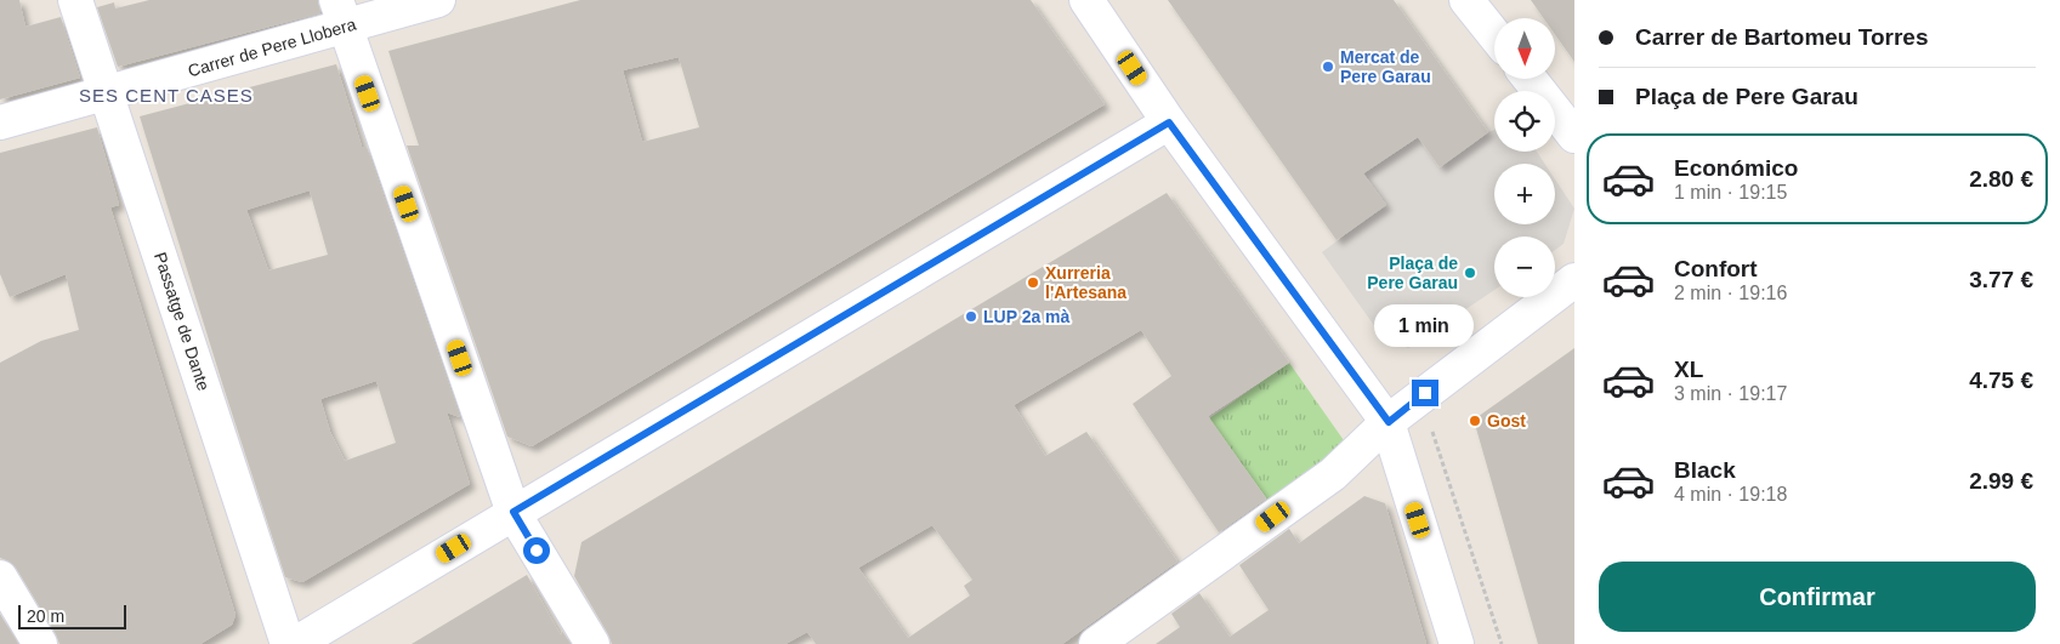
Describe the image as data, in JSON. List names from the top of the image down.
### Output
{
  "streets": {
    "street": ["Carrer de Pere Llobera", "Passatge de Dante"]
  },
  "crossings": [
    ["Carrer de Pere Llobera", "Passatge de Dante"]
  ],
  "districts": ["SES CENT CASES"],
  "places": [
    "Mercat de Pere Garau",
    "Plaça de Pere Garau",
    "Xurreria l'Artesana",
    "LUP 2a mà",
    "Gost"
  ],
  "scale_bar": "20 m",
  "north": "bottom",
  "page": {
    "banner": ["Carrer de Bartomeu Torres", "Plaça de Pere Garau"],
    "map_buttons": ["+", "−"],
    "list": [
      {
        "name": "Económico",
        "note": "1 min · 19:15",
        "value": "2.80 €"
      },
      {
        "name": "Confort",
        "note": "2 min · 19:16",
        "value": "3.77 €"
      },
      {
        "name": "XL",
        "note": "3 min · 19:17",
        "value": "4.75 €"
      },
      {
        "name": "Black",
        "note": "4 min · 19:18",
        "value": "2.99 €"
      }
    ],
    "bubble": "1 min",
    "buttons": "Confirmar",
    "scale": "20 m"
  }
}
